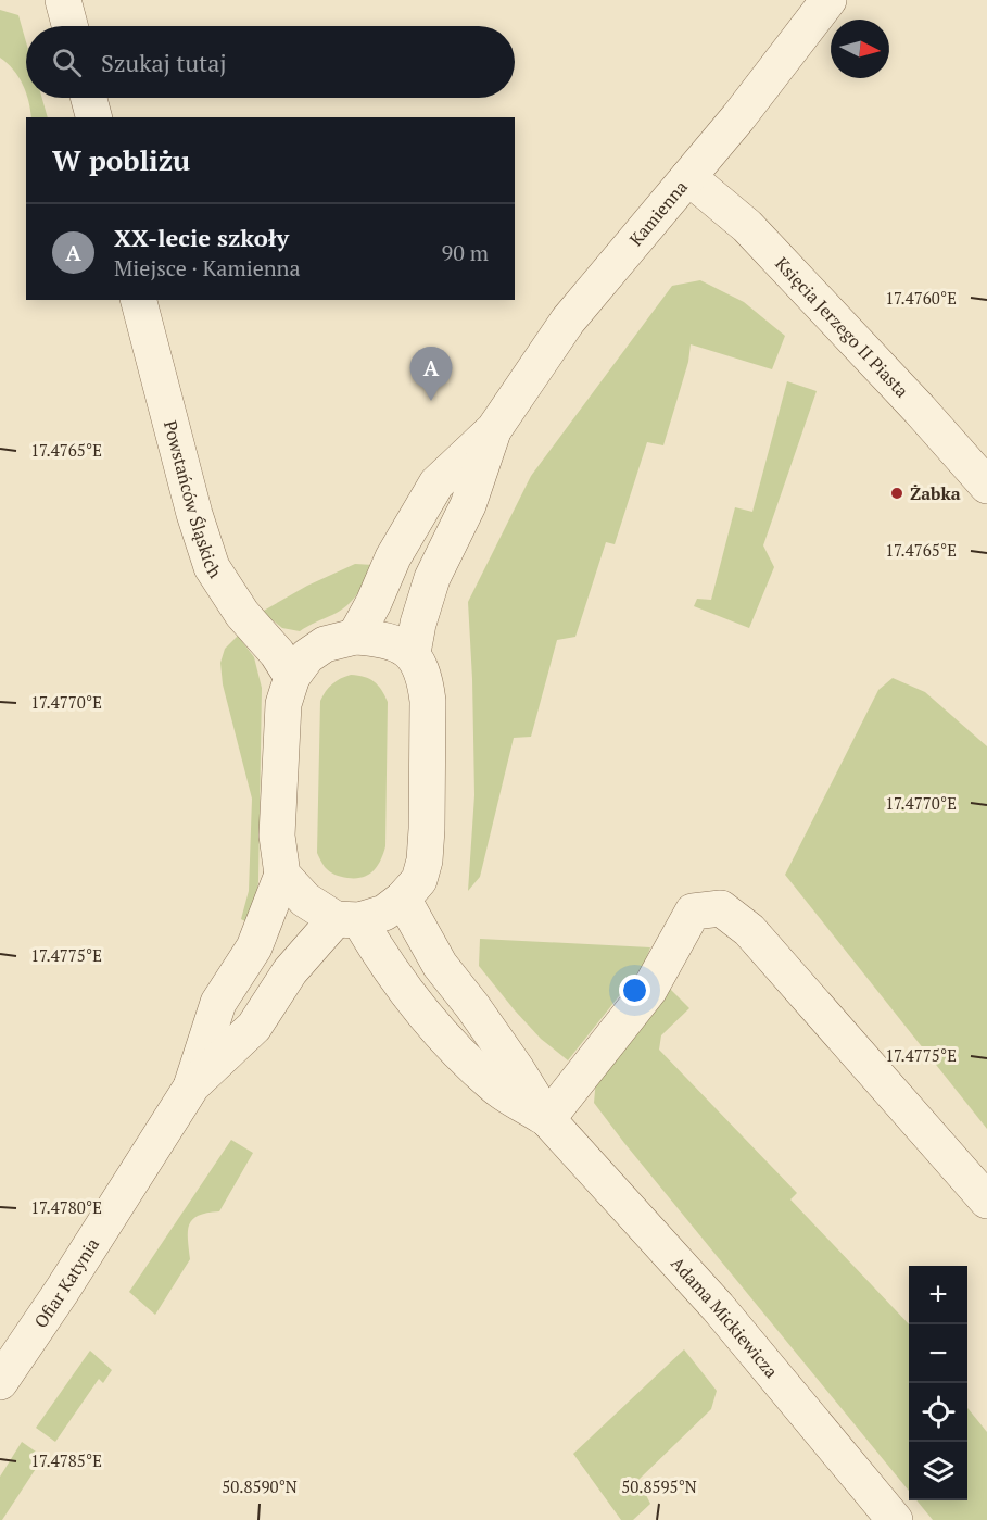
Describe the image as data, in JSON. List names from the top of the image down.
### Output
{
  "streets": {
    "street": [
      "Kamienna",
      "Księcia Jerzego II Piasta",
      "Powstańców Śląskich",
      "Ofiar Katynia",
      "Adama Mickiewicza"
    ]
  },
  "crossings": [
    ["Kamienna", "Księcia Jerzego II Piasta"],
    ["Ofiar Katynia", "Adama Mickiewicza"]
  ],
  "places": ["Żabka"],
  "north": "right",
  "page": {
    "search": "Szukaj tutaj",
    "heading": "W pobliżu",
    "list": [
      {
        "mark": "A",
        "name": "XX-lecie szkoły",
        "note": "Miejsce · Kamienna",
        "value": "90 m"
      }
    ],
    "pins": "A",
    "map_buttons": ["+", "−"]
  },
  "coordinates": [
    "17.4760°E",
    "17.4765°E",
    "17.4770°E",
    "17.4775°E",
    "17.4780°E",
    "17.4785°E",
    "50.8590°N",
    "50.8595°N"
  ]
}
